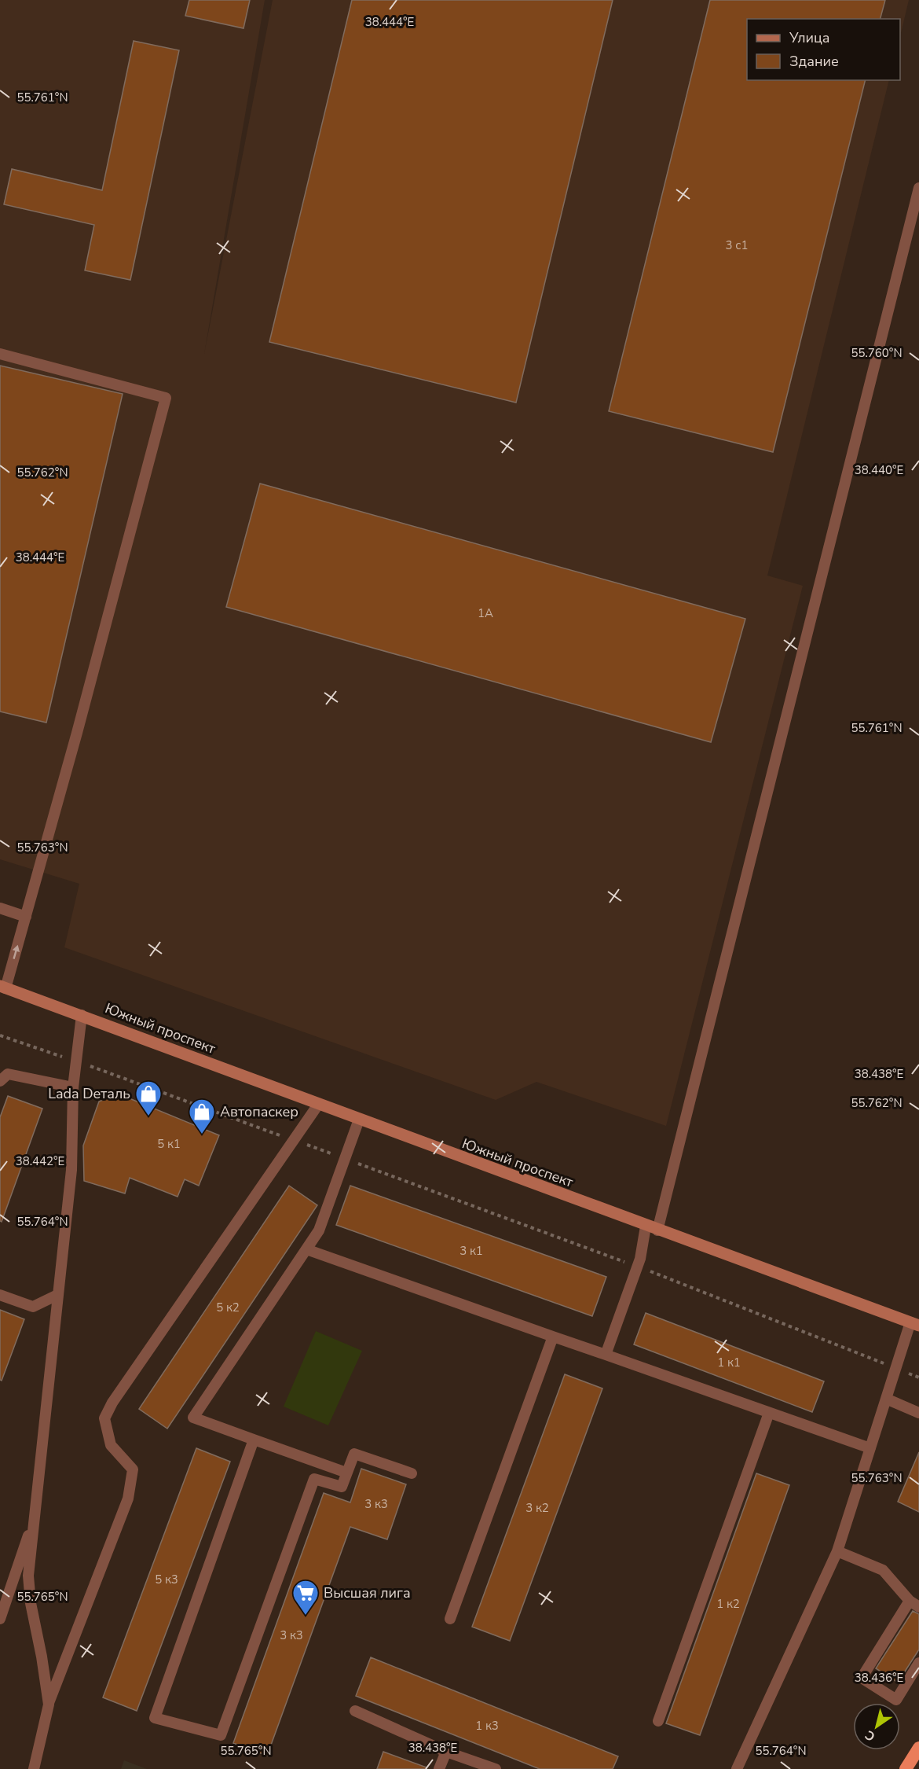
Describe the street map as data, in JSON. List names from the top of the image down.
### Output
{
  "streets": {
    "main road": ["Южный проспект"]
  },
  "places": {
    "shop": ["Lada Dеталь", "Автопаскер"],
    "supermarket": ["Высшая лига"]
  },
  "house_numbers": [
    "3 с1",
    "1А",
    "5 к1",
    "3 к1",
    "5 к2",
    "1 к1",
    "3 к3",
    "3 к2",
    "5 к3",
    "1 к2",
    "3 к3",
    "1 к3"
  ],
  "legend": ["Улица", "Здание"],
  "north": "bottom left",
  "coordinates": [
    "38.444°E",
    "55.761°N",
    "55.760°N",
    "38.440°E",
    "55.762°N",
    "55.763°N",
    "38.438°E",
    "38.442°E",
    "55.764°N",
    "55.765°N",
    "38.436°E"
  ]
}
